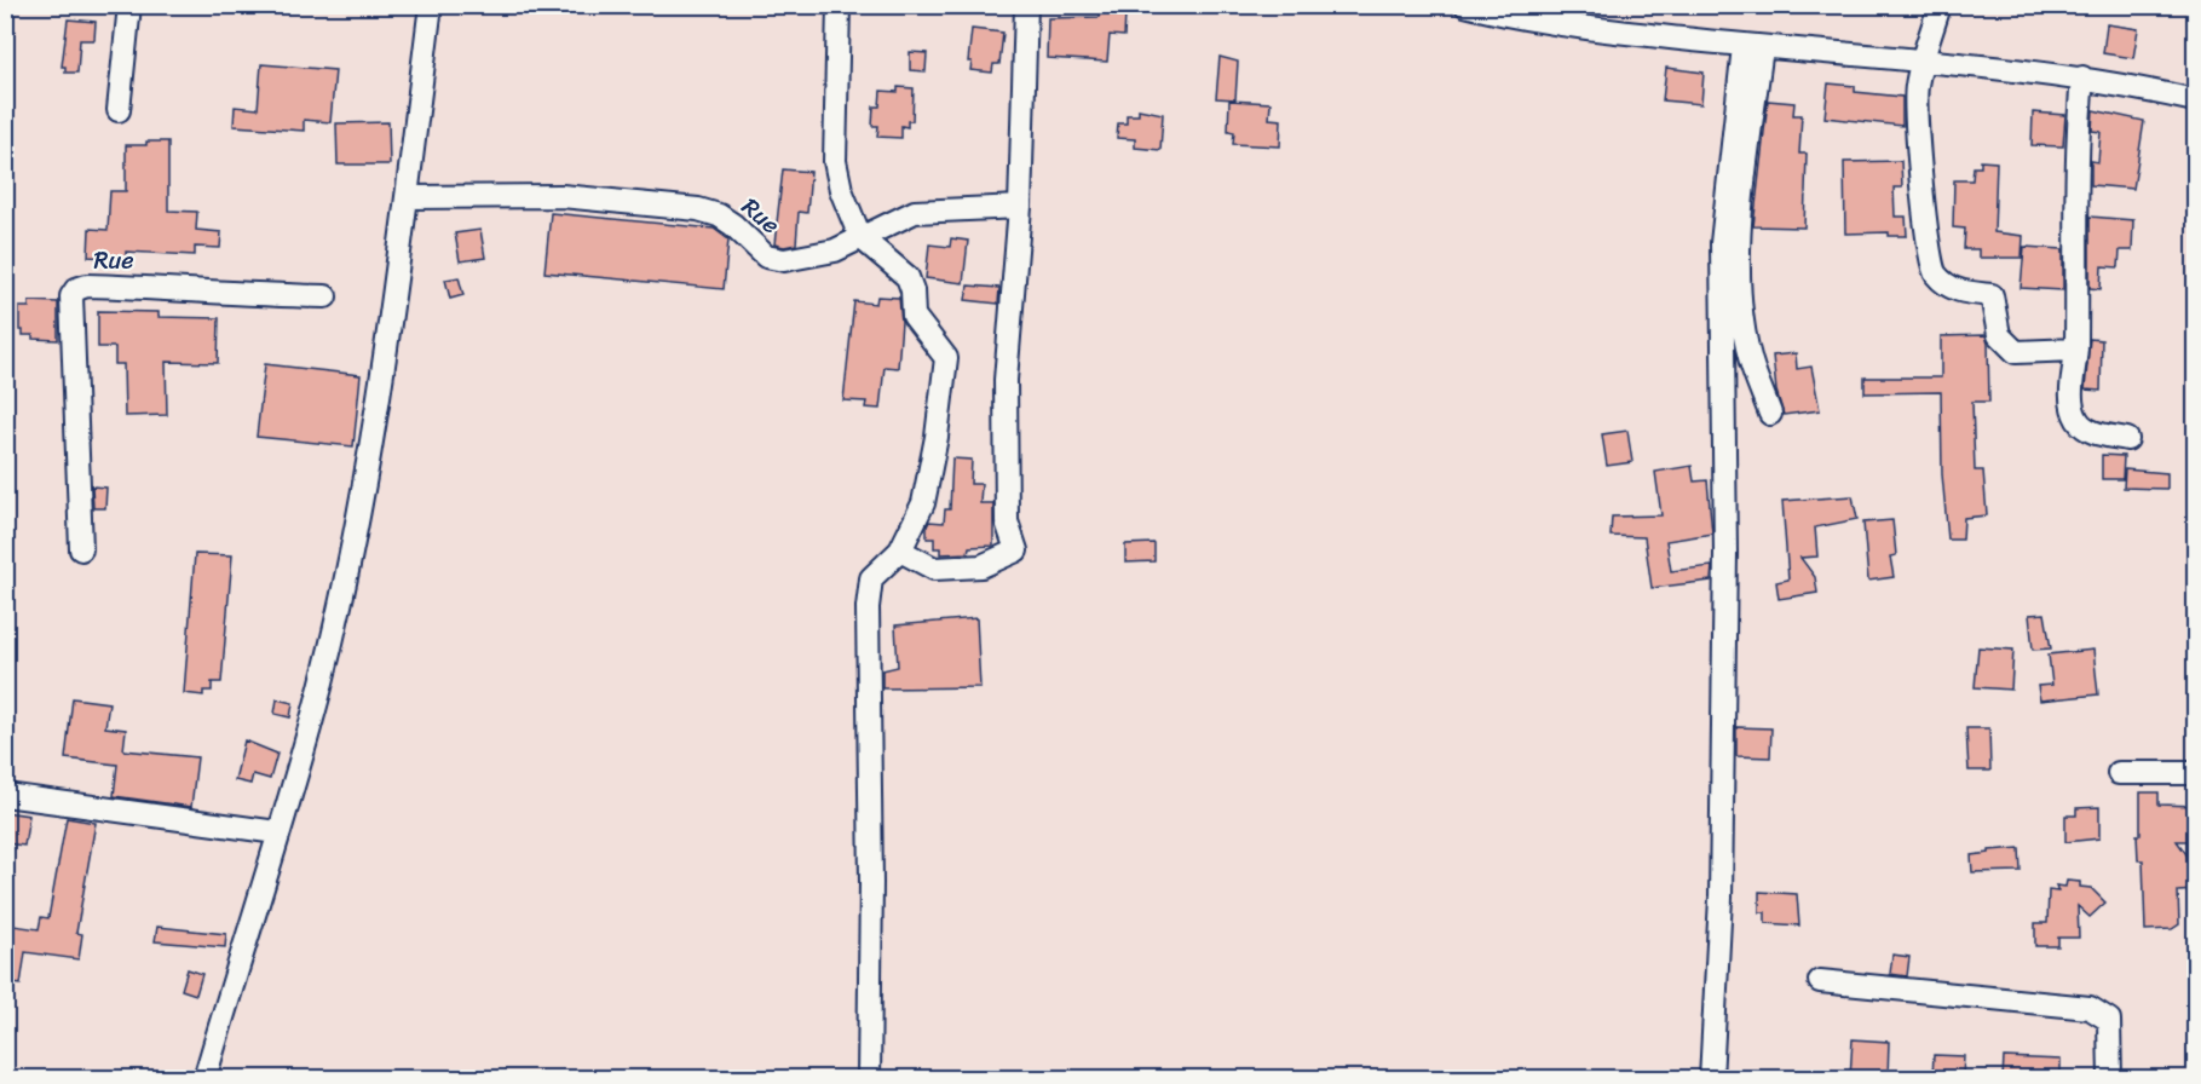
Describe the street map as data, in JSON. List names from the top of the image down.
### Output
{
  "streets": {
    "street": ["Rue"]
  }
}
